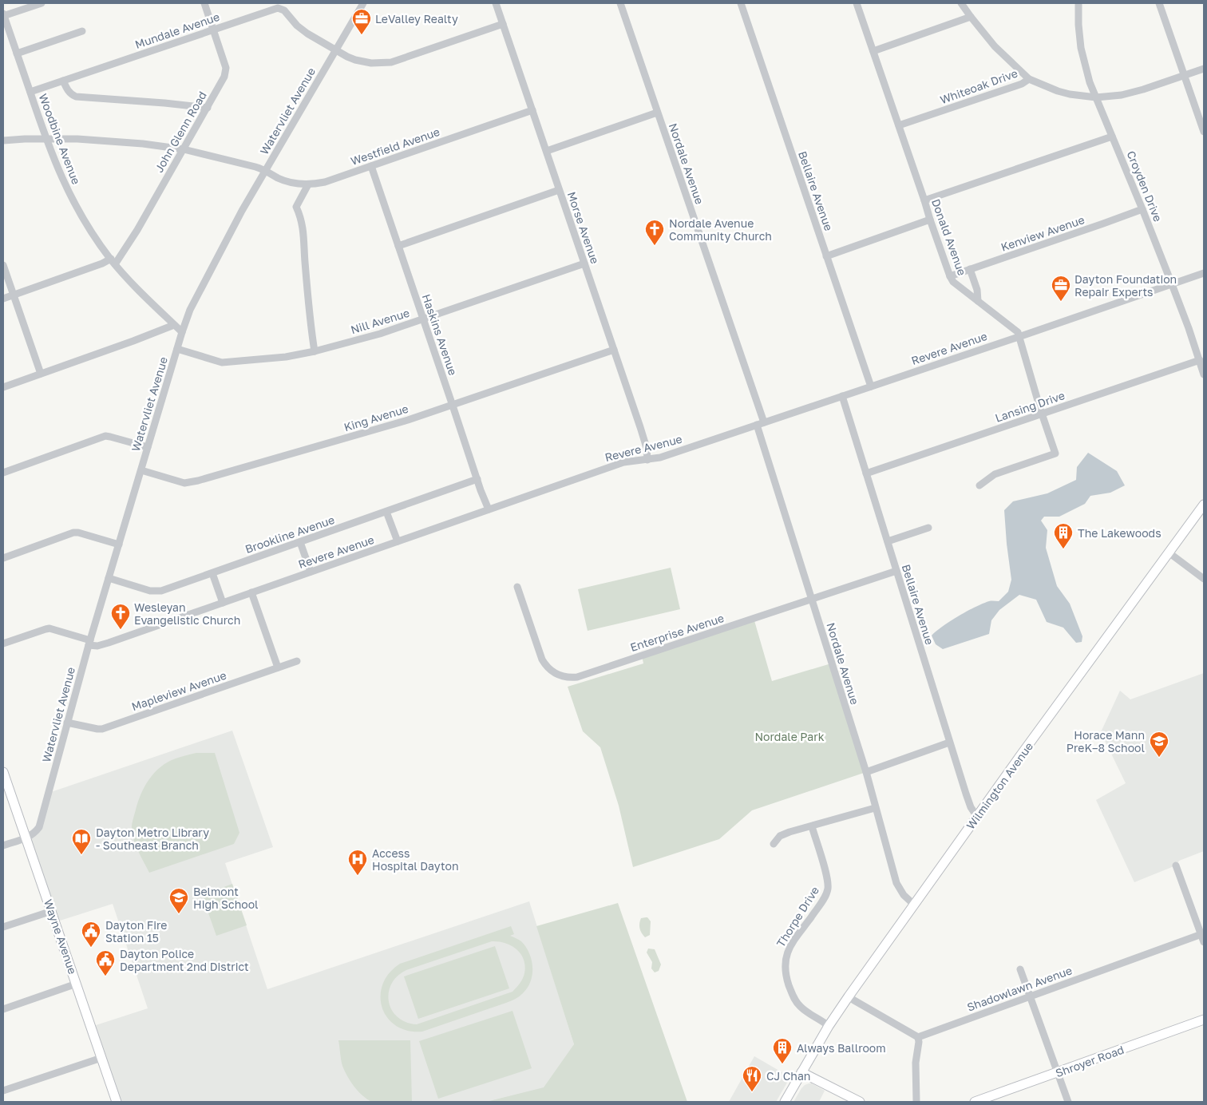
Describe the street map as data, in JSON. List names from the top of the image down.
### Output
{
  "streets": {
    "main road": ["Wilmington Avenue", "Wayne Avenue", "Shroyer Road"],
    "street": [
      "Mundale Avenue",
      "Whiteoak Drive",
      "Watervliet Avenue",
      "John Glenn Road",
      "Woodbine Avenue",
      "Westfield Avenue",
      "Nordale Avenue",
      "Croyden Drive",
      "Bellaire Avenue",
      "Morse Avenue",
      "Kenview Avenue",
      "Donald Avenue",
      "Nill Avenue",
      "Haskins Avenue",
      "Revere Avenue",
      "Lansing Drive",
      "King Avenue",
      "Brookline Avenue",
      "Enterprise Avenue",
      "Mapleview Avenue",
      "Thorpe Drive",
      "Shadowlawn Avenue"
    ]
  },
  "crossings": [
    ["Mundale Avenue", "Watervliet Avenue"],
    ["Mundale Avenue", "John Glenn Road"],
    ["Mundale Avenue", "Woodbine Avenue"],
    ["Mundale Avenue", "Morse Avenue"],
    ["Whiteoak Drive", "Croyden Drive"],
    ["Whiteoak Drive", "Donald Avenue"],
    ["Watervliet Avenue", "Woodbine Avenue"],
    ["Watervliet Avenue", "Westfield Avenue"],
    ["Watervliet Avenue", "Nill Avenue"],
    ["Watervliet Avenue", "Revere Avenue"],
    ["Watervliet Avenue", "King Avenue"],
    ["Watervliet Avenue", "Brookline Avenue"],
    ["Watervliet Avenue", "Mapleview Avenue"],
    ["Watervliet Avenue", "Wayne Avenue"],
    ["John Glenn Road", "Woodbine Avenue"],
    ["John Glenn Road", "Westfield Avenue"],
    ["Woodbine Avenue", "Westfield Avenue"],
    ["Westfield Avenue", "Morse Avenue"],
    ["Westfield Avenue", "Haskins Avenue"],
    ["Nordale Avenue", "Revere Avenue"],
    ["Nordale Avenue", "Enterprise Avenue"],
    ["Nordale Avenue", "Wilmington Avenue"],
    ["Croyden Drive", "Kenview Avenue"],
    ["Croyden Drive", "Revere Avenue"],
    ["Croyden Drive", "Lansing Drive"],
    ["Bellaire Avenue", "Revere Avenue"],
    ["Bellaire Avenue", "Lansing Drive"],
    ["Bellaire Avenue", "Enterprise Avenue"],
    ["Bellaire Avenue", "Wilmington Avenue"],
    ["Morse Avenue", "Nill Avenue"],
    ["Morse Avenue", "Revere Avenue"],
    ["Morse Avenue", "King Avenue"],
    ["Kenview Avenue", "Donald Avenue"],
    ["Donald Avenue", "Revere Avenue"],
    ["Donald Avenue", "Lansing Drive"],
    ["Nill Avenue", "Haskins Avenue"],
    ["Haskins Avenue", "Revere Avenue"],
    ["Haskins Avenue", "King Avenue"],
    ["Haskins Avenue", "Brookline Avenue"],
    ["Wilmington Avenue", "Thorpe Drive"]
  ],
  "parks": ["Nordale Park"],
  "places": {
    "office": ["LeValley Realty", "Dayton Foundation Repair Experts"],
    "church": ["Nordale Avenue Community Church", "Wesleyan Evangelistic Church"],
    "building": ["The Lakewoods", "Always Ballroom"],
    "school or university": ["Horace Mann PreK–8 School", "Belmont High School"],
    "library": ["Dayton Metro Library - Southeast Branch"],
    "hospital": ["Access Hospital Dayton"],
    "public building": ["Dayton Fire Station 15", "Dayton Police Department 2nd District"],
    "restaurant": ["CJ Chan"]
  }
}
